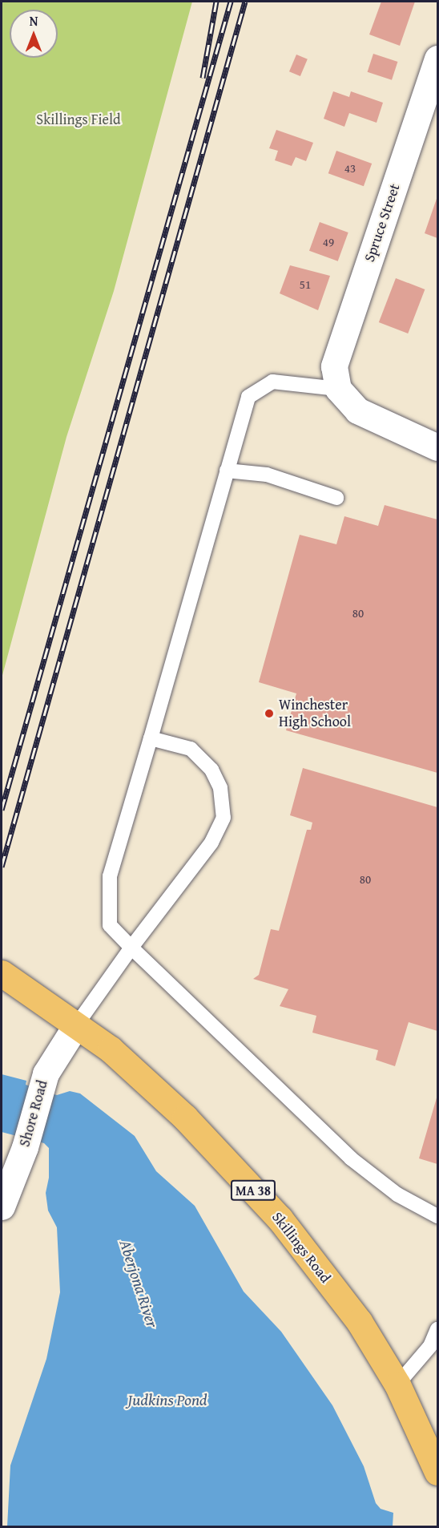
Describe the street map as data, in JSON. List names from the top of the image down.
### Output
{
  "streets": {
    "main road": ["MA 38", "Skillings Road"],
    "street": ["Spruce Street", "Shore Road"]
  },
  "crossings": [
    ["Shore Road", "Skillings Road"]
  ],
  "water": ["Aberjona River", "Judkins Pond"],
  "parks": ["Skillings Field"],
  "places": ["Winchester High School"],
  "house_numbers": [
    "43",
    "49",
    "51",
    "80",
    "80"
  ],
  "north": "top"
}
